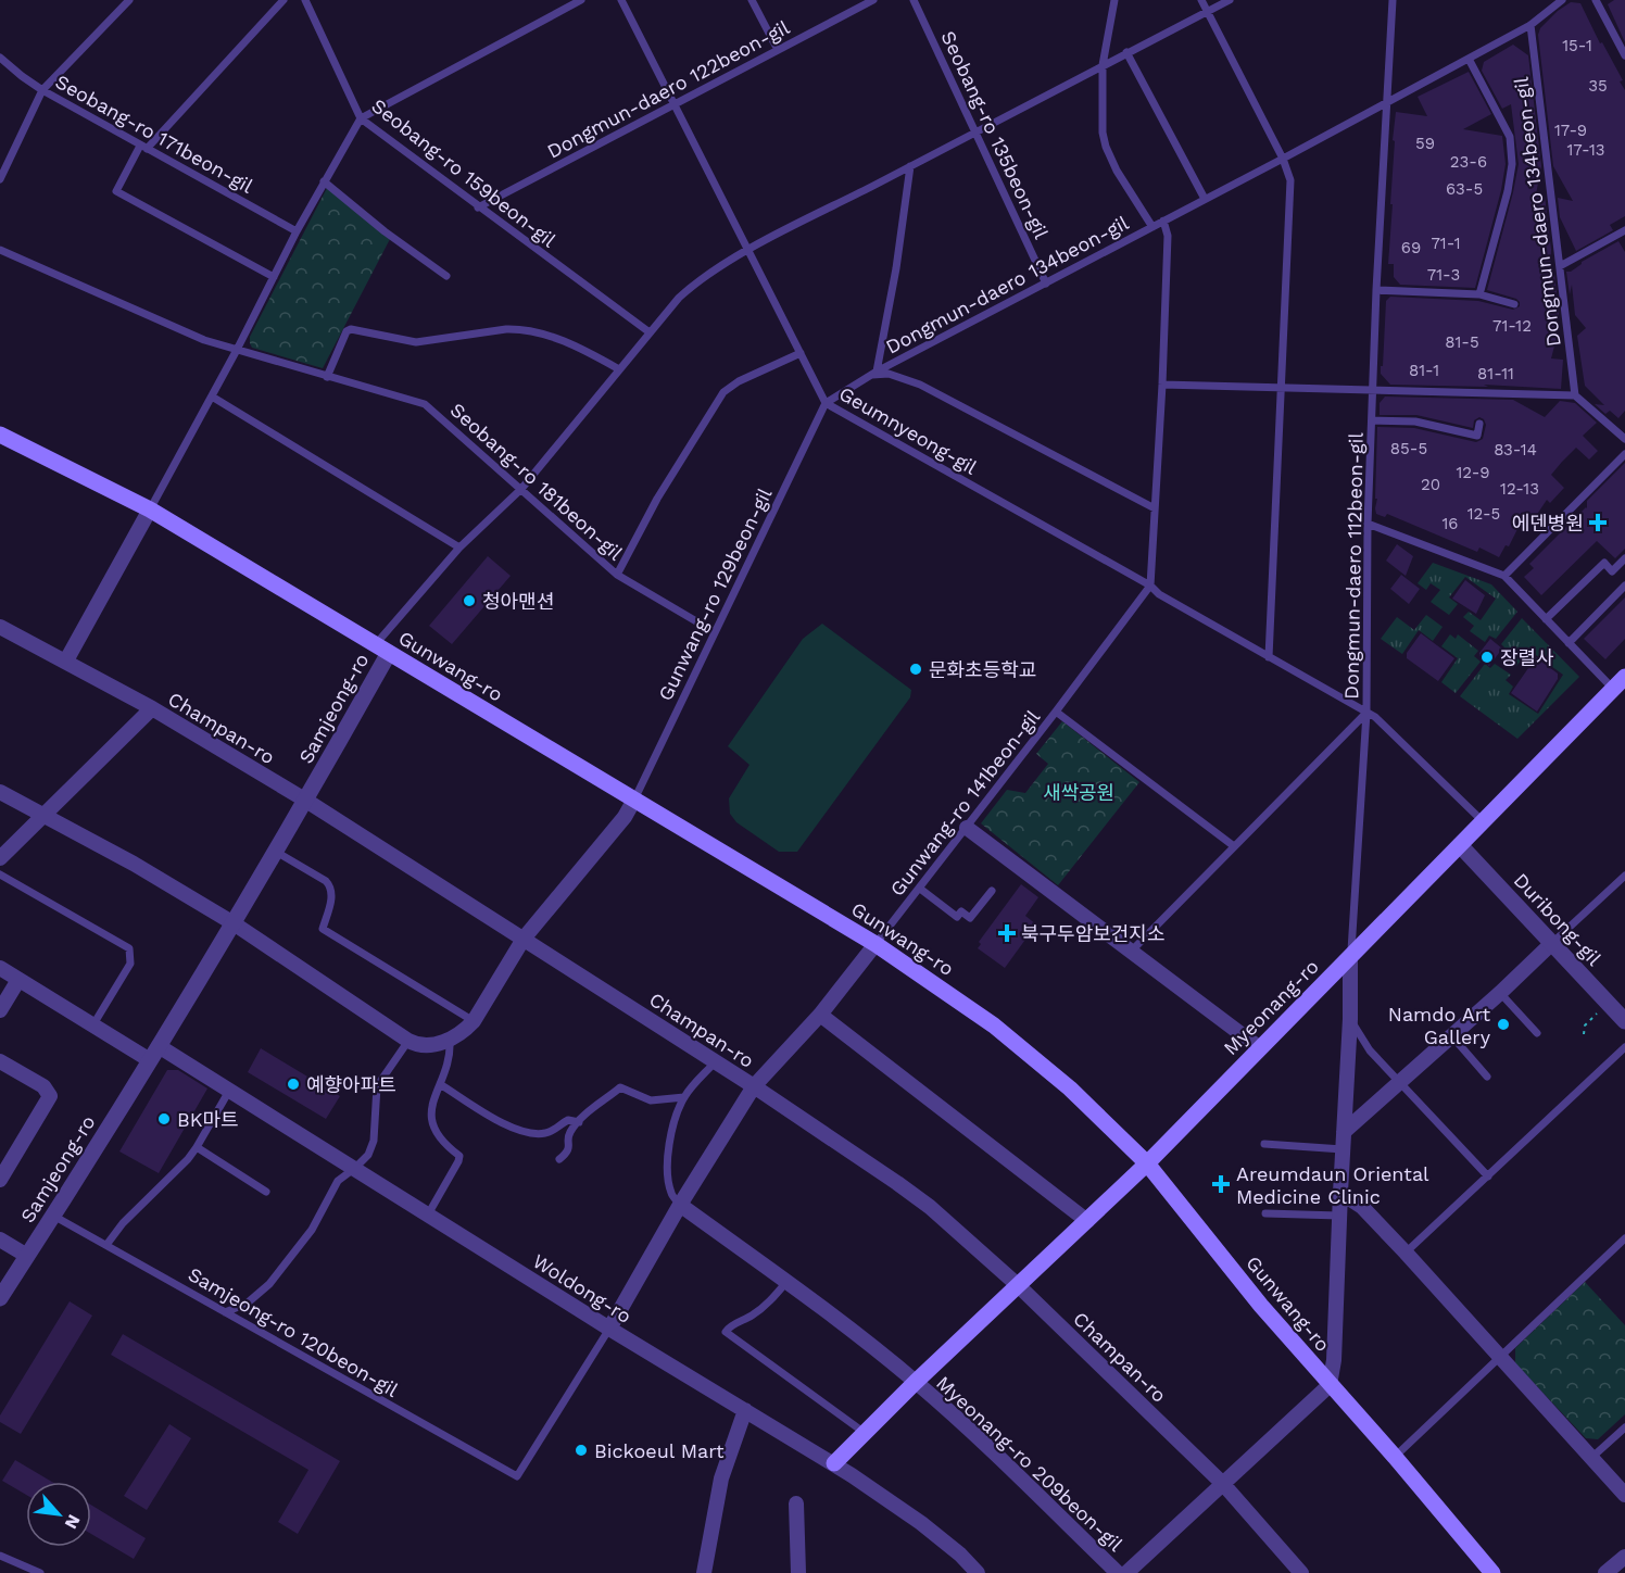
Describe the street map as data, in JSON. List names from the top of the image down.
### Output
{
  "streets": {
    "main road": ["Gunwang-ro", "Myeonang-ro"],
    "street": [
      "Samjeong-ro",
      "Champan-ro",
      "Duribong-gil",
      "Woldong-ro",
      "Myeonang-ro 209beon-gil"
    ],
    "lane": [
      "Dongmun-daero 122beon-gil",
      "Seobang-ro 171beon-gil",
      "Seobang-ro 135beon-gil",
      "Seobang-ro 159beon-gil",
      "Dongmun-daero 134beon-gil",
      "Geumnyeong-gil",
      "Seobang-ro 181beon-gil",
      "Dongmun-daero 112beon-gil",
      "Gunwang-ro 129beon-gil",
      "Gunwang-ro 141beon-gil",
      "Samjeong-ro 120beon-gil"
    ]
  },
  "crossings": [
    ["Dongmun-daero 122beon-gil", "Seobang-ro 159beon-gil"],
    ["Dongmun-daero 122beon-gil", "Geumnyeong-gil"],
    ["Seobang-ro 135beon-gil", "Dongmun-daero 134beon-gil"],
    ["Dongmun-daero 134beon-gil", "Geumnyeong-gil"],
    ["Dongmun-daero 134beon-gil", "Dongmun-daero 112beon-gil"],
    ["Dongmun-daero 134beon-gil", "Gunwang-ro 129beon-gil"],
    ["Geumnyeong-gil", "Dongmun-daero 112beon-gil"],
    ["Geumnyeong-gil", "Gunwang-ro 129beon-gil"],
    ["Geumnyeong-gil", "Gunwang-ro 141beon-gil"],
    ["Seobang-ro 181beon-gil", "Gunwang-ro 129beon-gil"],
    ["Dongmun-daero 112beon-gil", "Gunwang-ro 141beon-gil"],
    ["Dongmun-daero 112beon-gil", "Myeonang-ro"],
    ["Gunwang-ro 129beon-gil", "Gunwang-ro"],
    ["Gunwang-ro", "Samjeong-ro"],
    ["Gunwang-ro", "Gunwang-ro 141beon-gil"],
    ["Gunwang-ro", "Myeonang-ro"],
    ["Samjeong-ro", "Champan-ro"],
    ["Samjeong-ro", "Woldong-ro"],
    ["Samjeong-ro", "Samjeong-ro 120beon-gil"],
    ["Champan-ro", "Myeonang-ro"],
    ["Duribong-gil", "Myeonang-ro"],
    ["Myeonang-ro", "Woldong-ro"],
    ["Myeonang-ro", "Myeonang-ro 209beon-gil"],
    ["Woldong-ro", "Samjeong-ro 120beon-gil"]
  ],
  "parks": ["새싹공원"],
  "places": {
    "health": ["에덴병원", "북구두암보건지소", "Areumdaun Oriental Medicine Clinic"],
    "other": [
      "청아맨션",
      "장렬사",
      "문화초등학교",
      "Namdo Art Gallery",
      "예향아파트",
      "BK마트",
      "Bickoeul Mart"
    ]
  },
  "house_numbers": [
    "15-1",
    "35",
    "17-9",
    "59",
    "17-13",
    "23-6",
    "63-5",
    "71-1",
    "69",
    "71-3",
    "71-12",
    "81-5",
    "81-1",
    "81-11",
    "85-5",
    "83-14",
    "12-9",
    "20",
    "12-13",
    "12-5",
    "16"
  ],
  "north": "bottom right"
}
